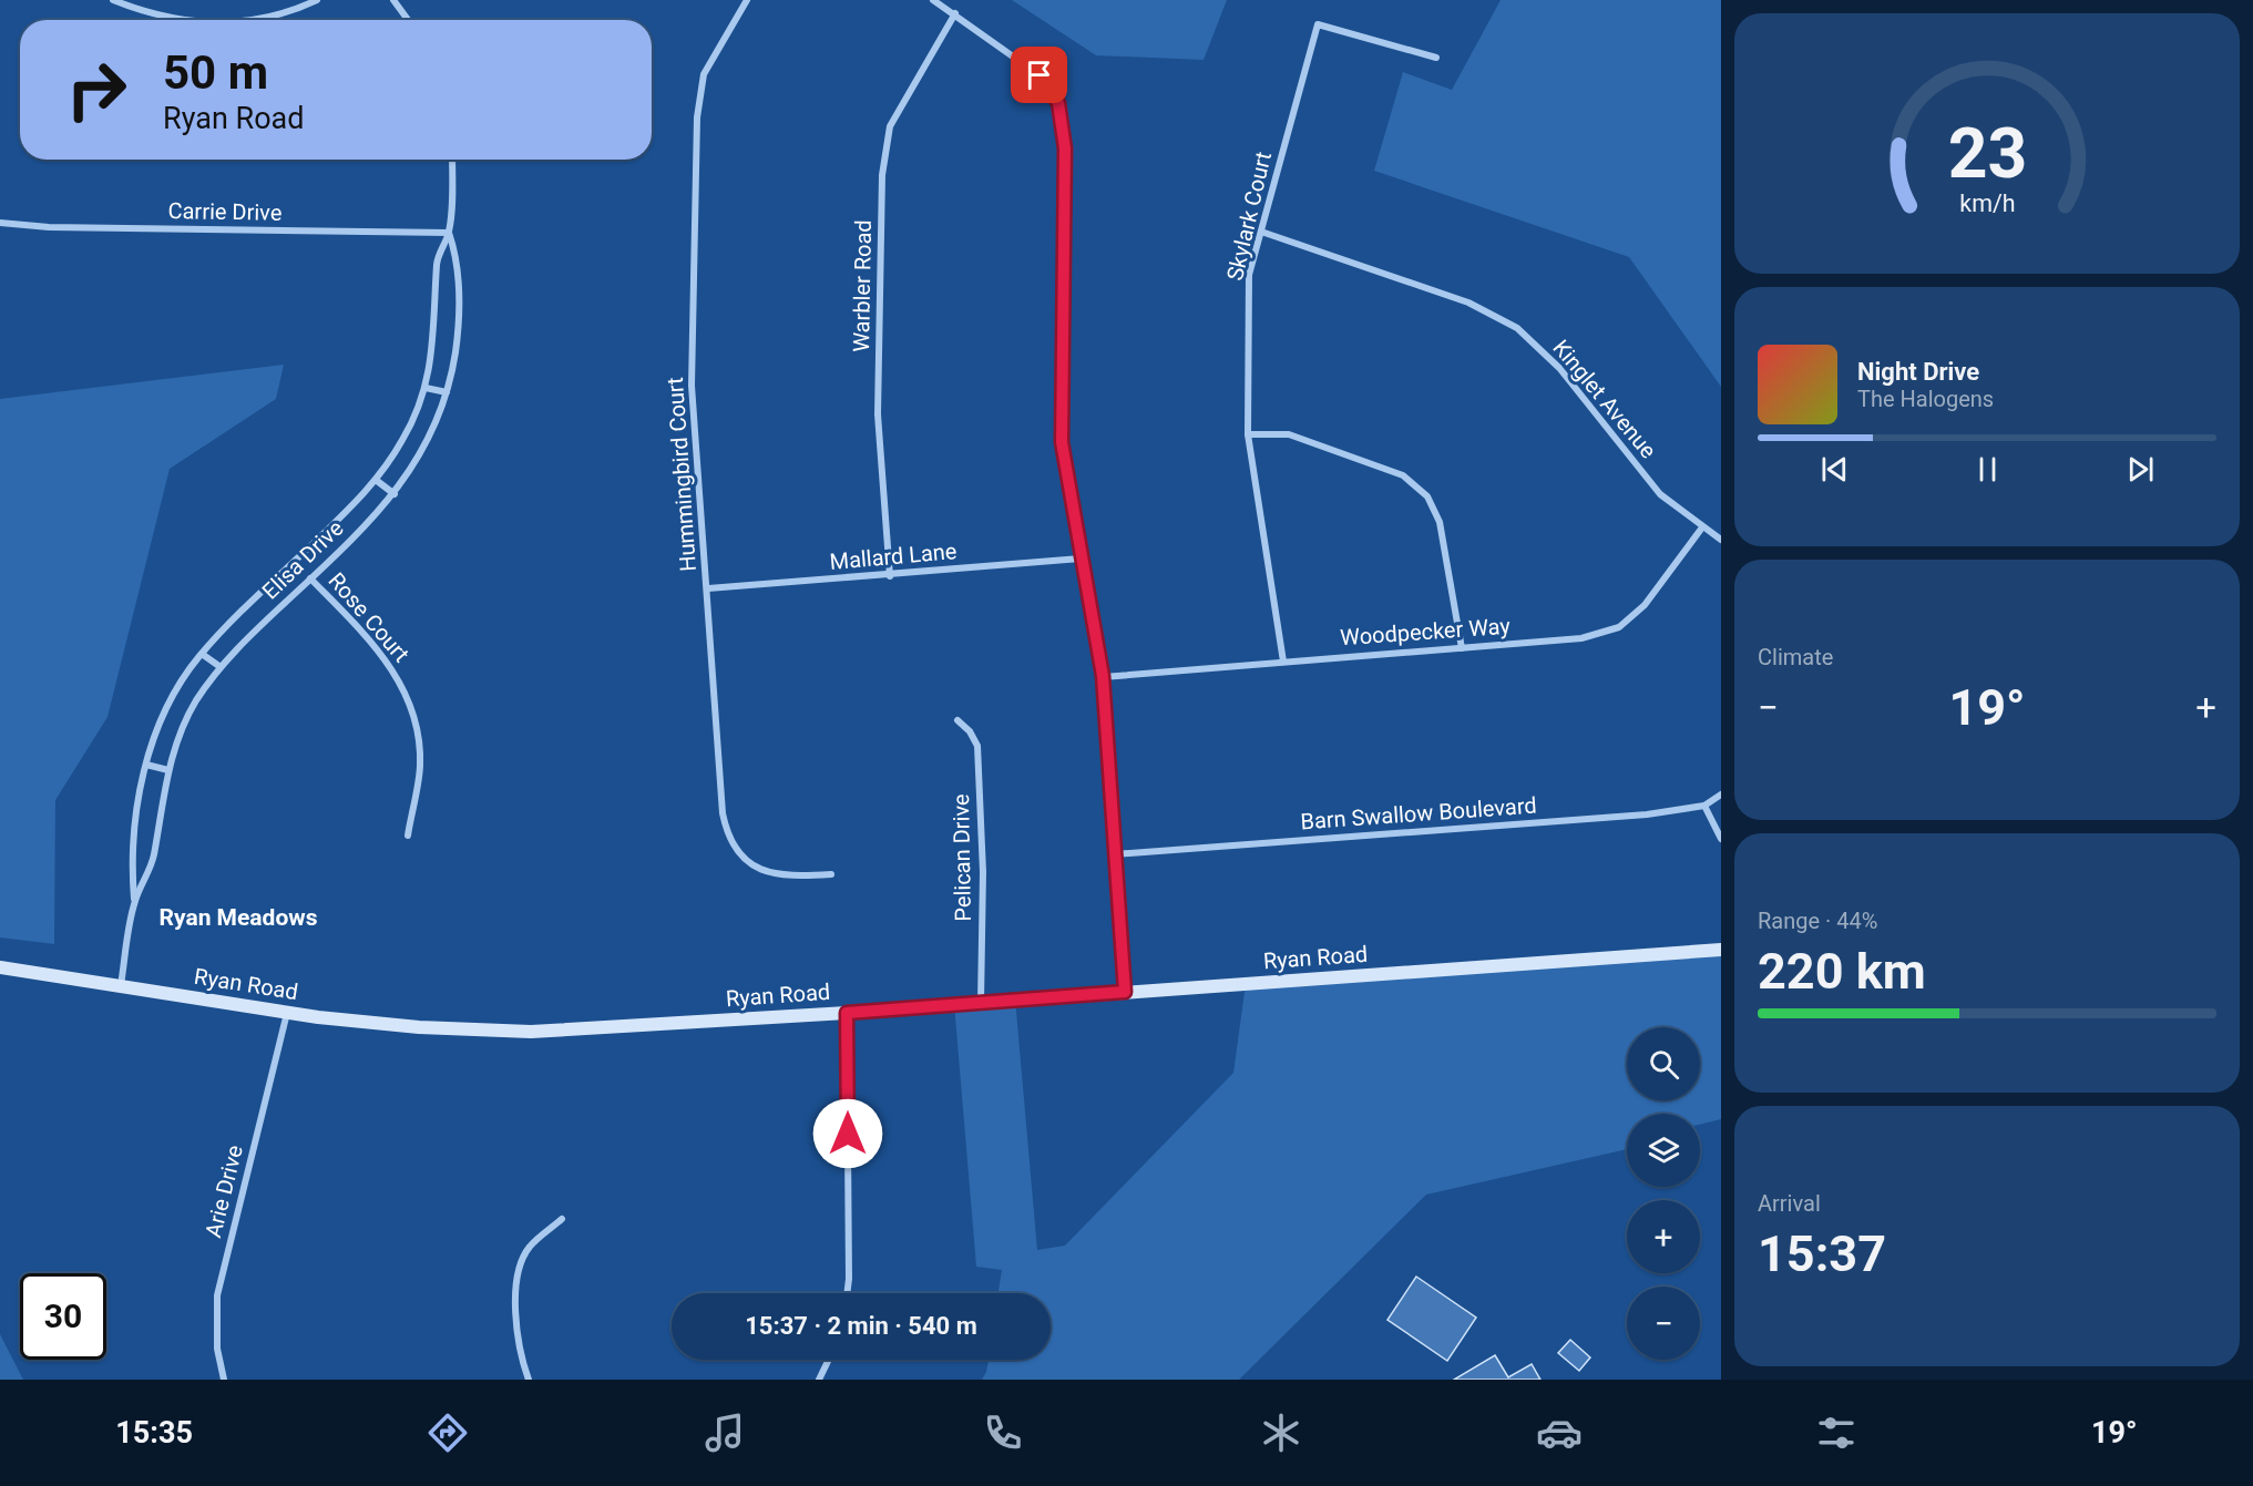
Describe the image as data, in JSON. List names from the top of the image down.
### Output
{
  "streets": {
    "street": [
      "Carrie Drive",
      "Skylark Court",
      "Warbler Road",
      "Kinglet Avenue",
      "Hummingbird Court",
      "Mallard Lane",
      "Elisa Drive",
      "Rose Court",
      "Woodpecker Way",
      "Barn Swallow Boulevard",
      "Pelican Drive",
      "Ryan Road",
      "Arie Drive"
    ]
  },
  "crossings": [
    ["Carrie Drive", "Elisa Drive"],
    ["Skylark Court", "Kinglet Avenue"],
    ["Skylark Court", "Woodpecker Way"],
    ["Warbler Road", "Mallard Lane"],
    ["Kinglet Avenue", "Woodpecker Way"],
    ["Hummingbird Court", "Mallard Lane"],
    ["Elisa Drive", "Rose Court"],
    ["Elisa Drive", "Ryan Road"],
    ["Pelican Drive", "Ryan Road"],
    ["Ryan Road", "Arie Drive"]
  ],
  "districts": ["Ryan Meadows"],
  "page": {
    "turn": ["50 m", "Ryan Road"],
    "song": ["Night Drive", "The Halogens"],
    "tile": [
      "Climate",
      ["Range · 44%", "220 km"],
      ["Arrival", "15:37"]
    ],
    "heat": ["−", "19°", "+"],
    "map_buttons": ["+", "−"],
    "limit": "30",
    "trip": "15:37 · 2 min · 540 m",
    "tabs": ["15:35", "19°"],
    "gauge": ["23", "km/h"]
  }
}
